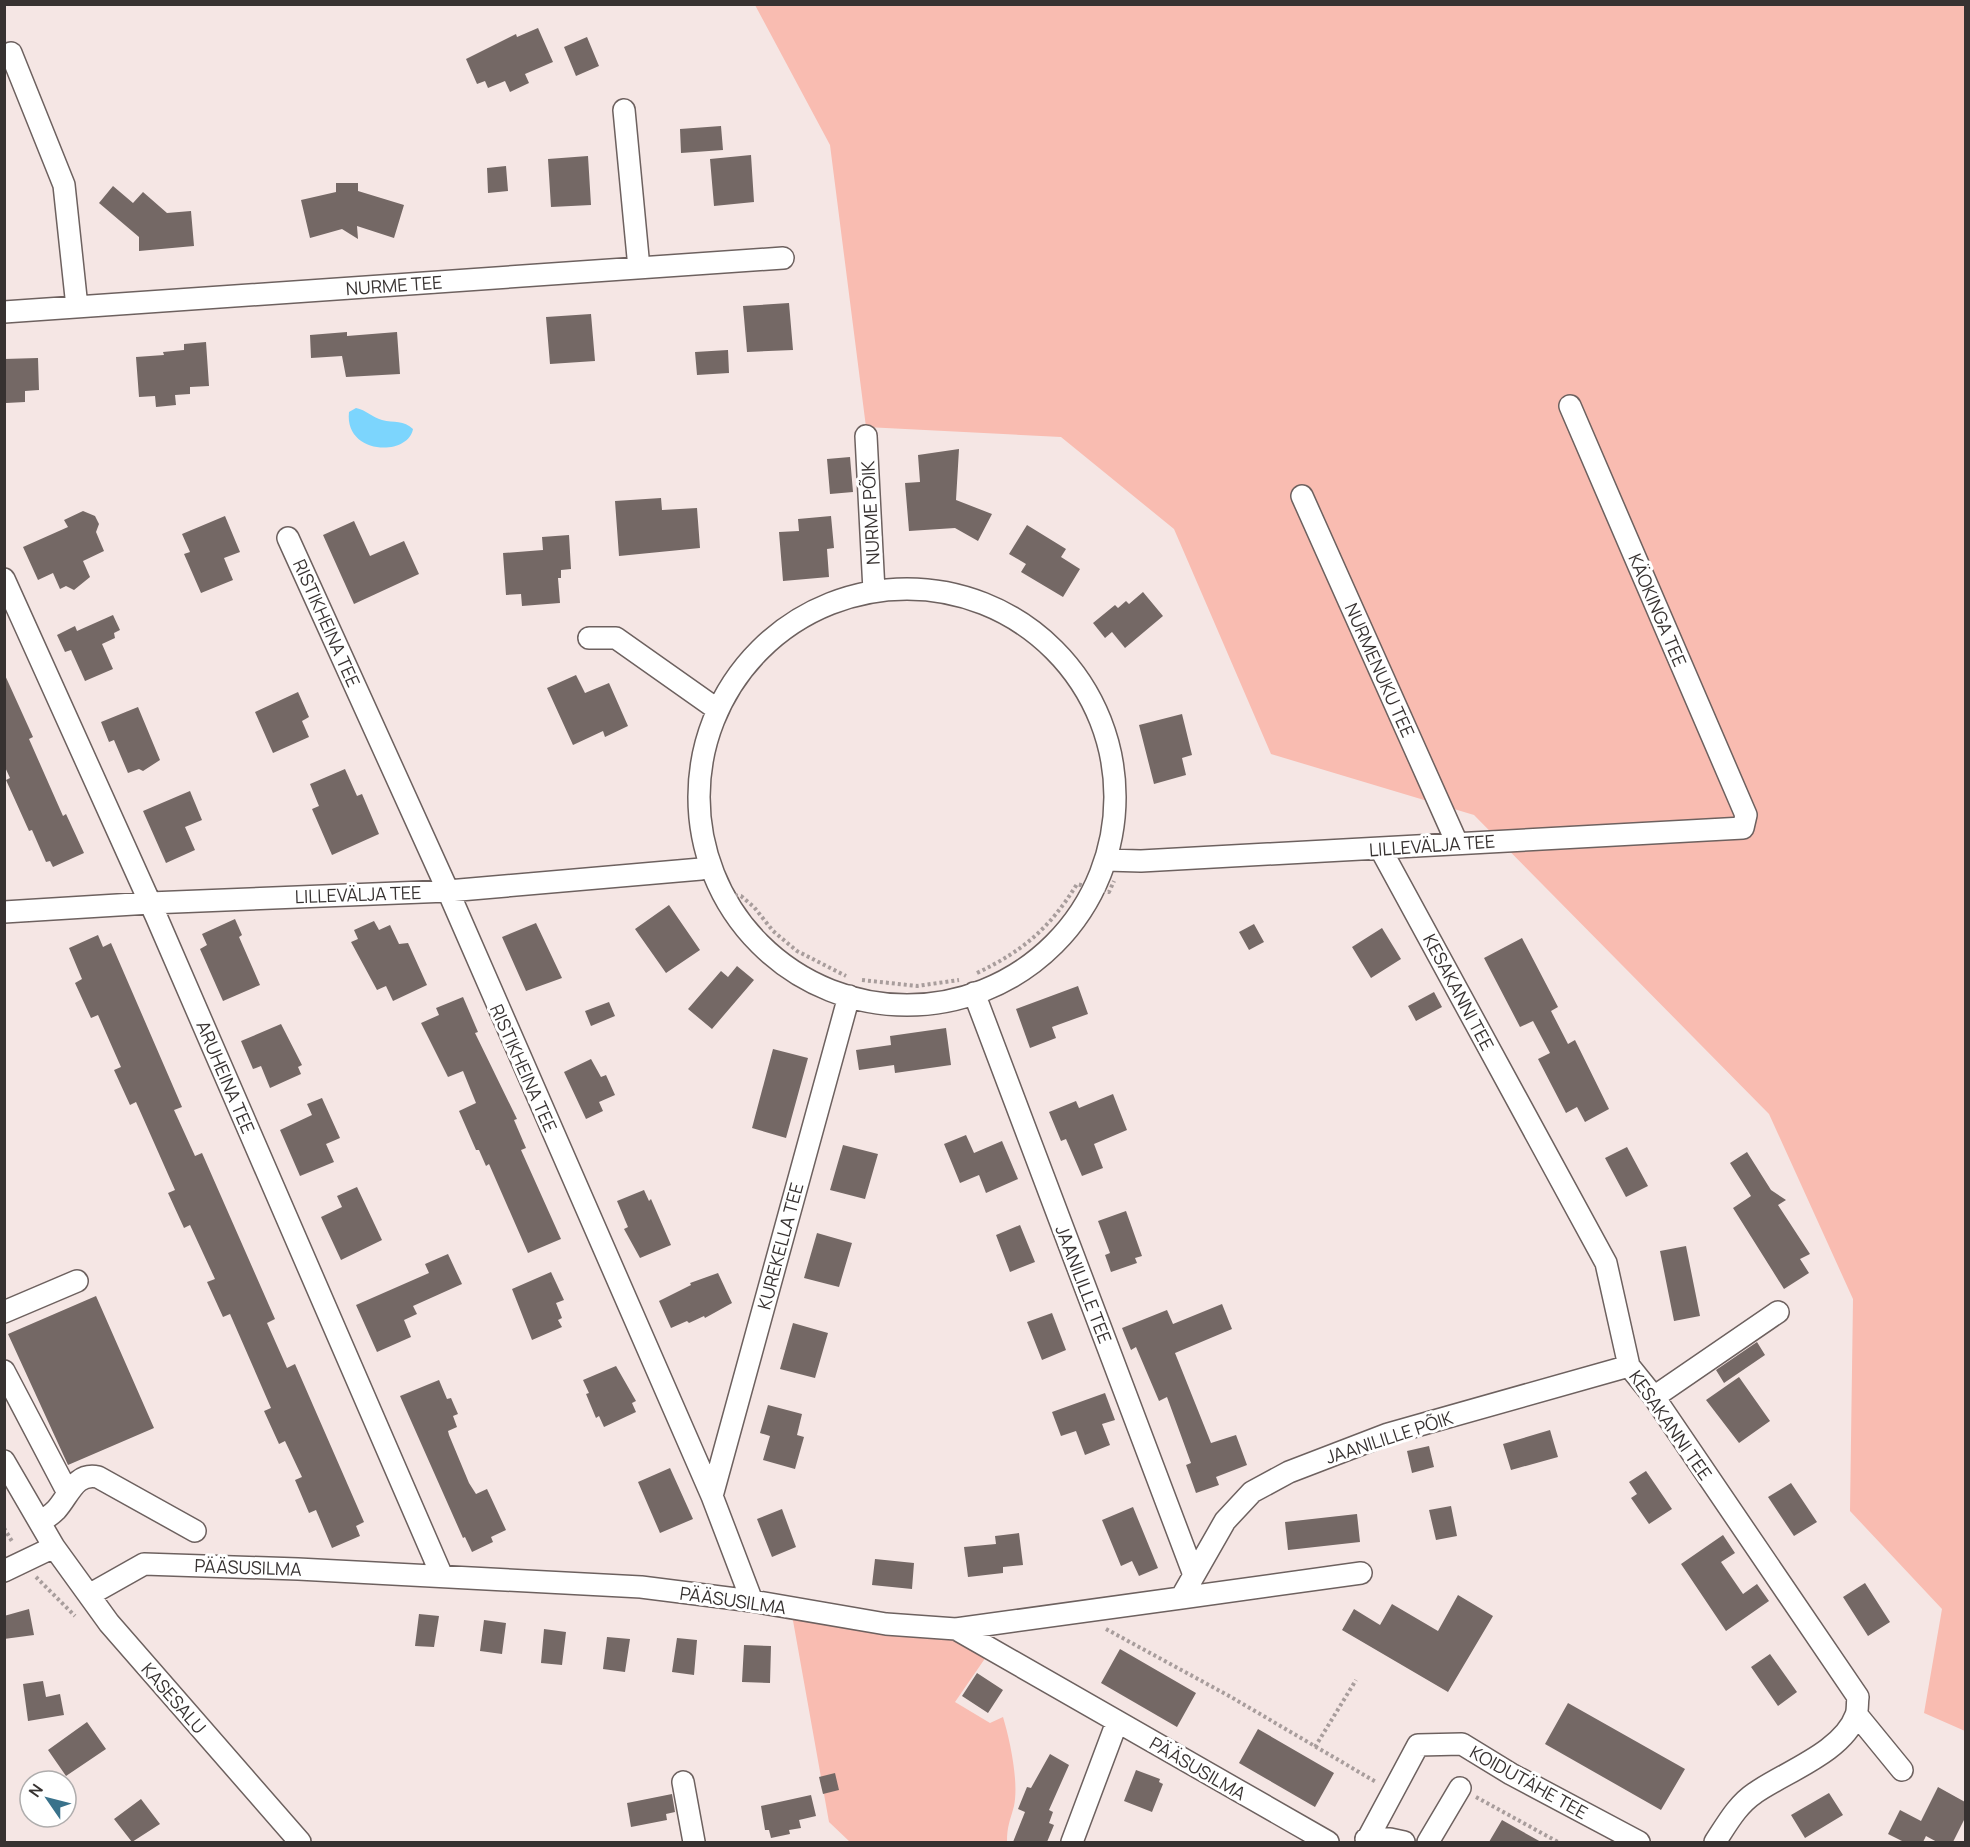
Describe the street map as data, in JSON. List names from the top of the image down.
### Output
{
  "streets": {
    "street": [
      "NURME TEE",
      "NURME PÕIK",
      "KÄOKINGA TEE",
      "RISTIKHEINA TEE",
      "NURMENUKU TEE",
      "LILLEVÄLJA TEE",
      "KESAKANNI TEE",
      "ARUHEINA TEE",
      "KUREKELLA TEE",
      "JAANILILLE TEE",
      "JAANILILLE PÕIK",
      "PÄÄSUSILMA",
      "KASESALU",
      "KOIDUTÄHE TEE"
    ]
  },
  "crossings": [
    ["KÄOKINGA TEE", "LILLEVÄLJA TEE"],
    ["RISTIKHEINA TEE", "LILLEVÄLJA TEE"],
    ["RISTIKHEINA TEE", "KUREKELLA TEE"],
    ["RISTIKHEINA TEE", "PÄÄSUSILMA"],
    ["NURMENUKU TEE", "LILLEVÄLJA TEE"],
    ["LILLEVÄLJA TEE", "KESAKANNI TEE"],
    ["LILLEVÄLJA TEE", "ARUHEINA TEE"],
    ["KESAKANNI TEE", "JAANILILLE PÕIK"],
    ["ARUHEINA TEE", "PÄÄSUSILMA"],
    ["JAANILILLE TEE", "JAANILILLE PÕIK"],
    ["PÄÄSUSILMA", "KASESALU"]
  ],
  "north": "top left"
}
